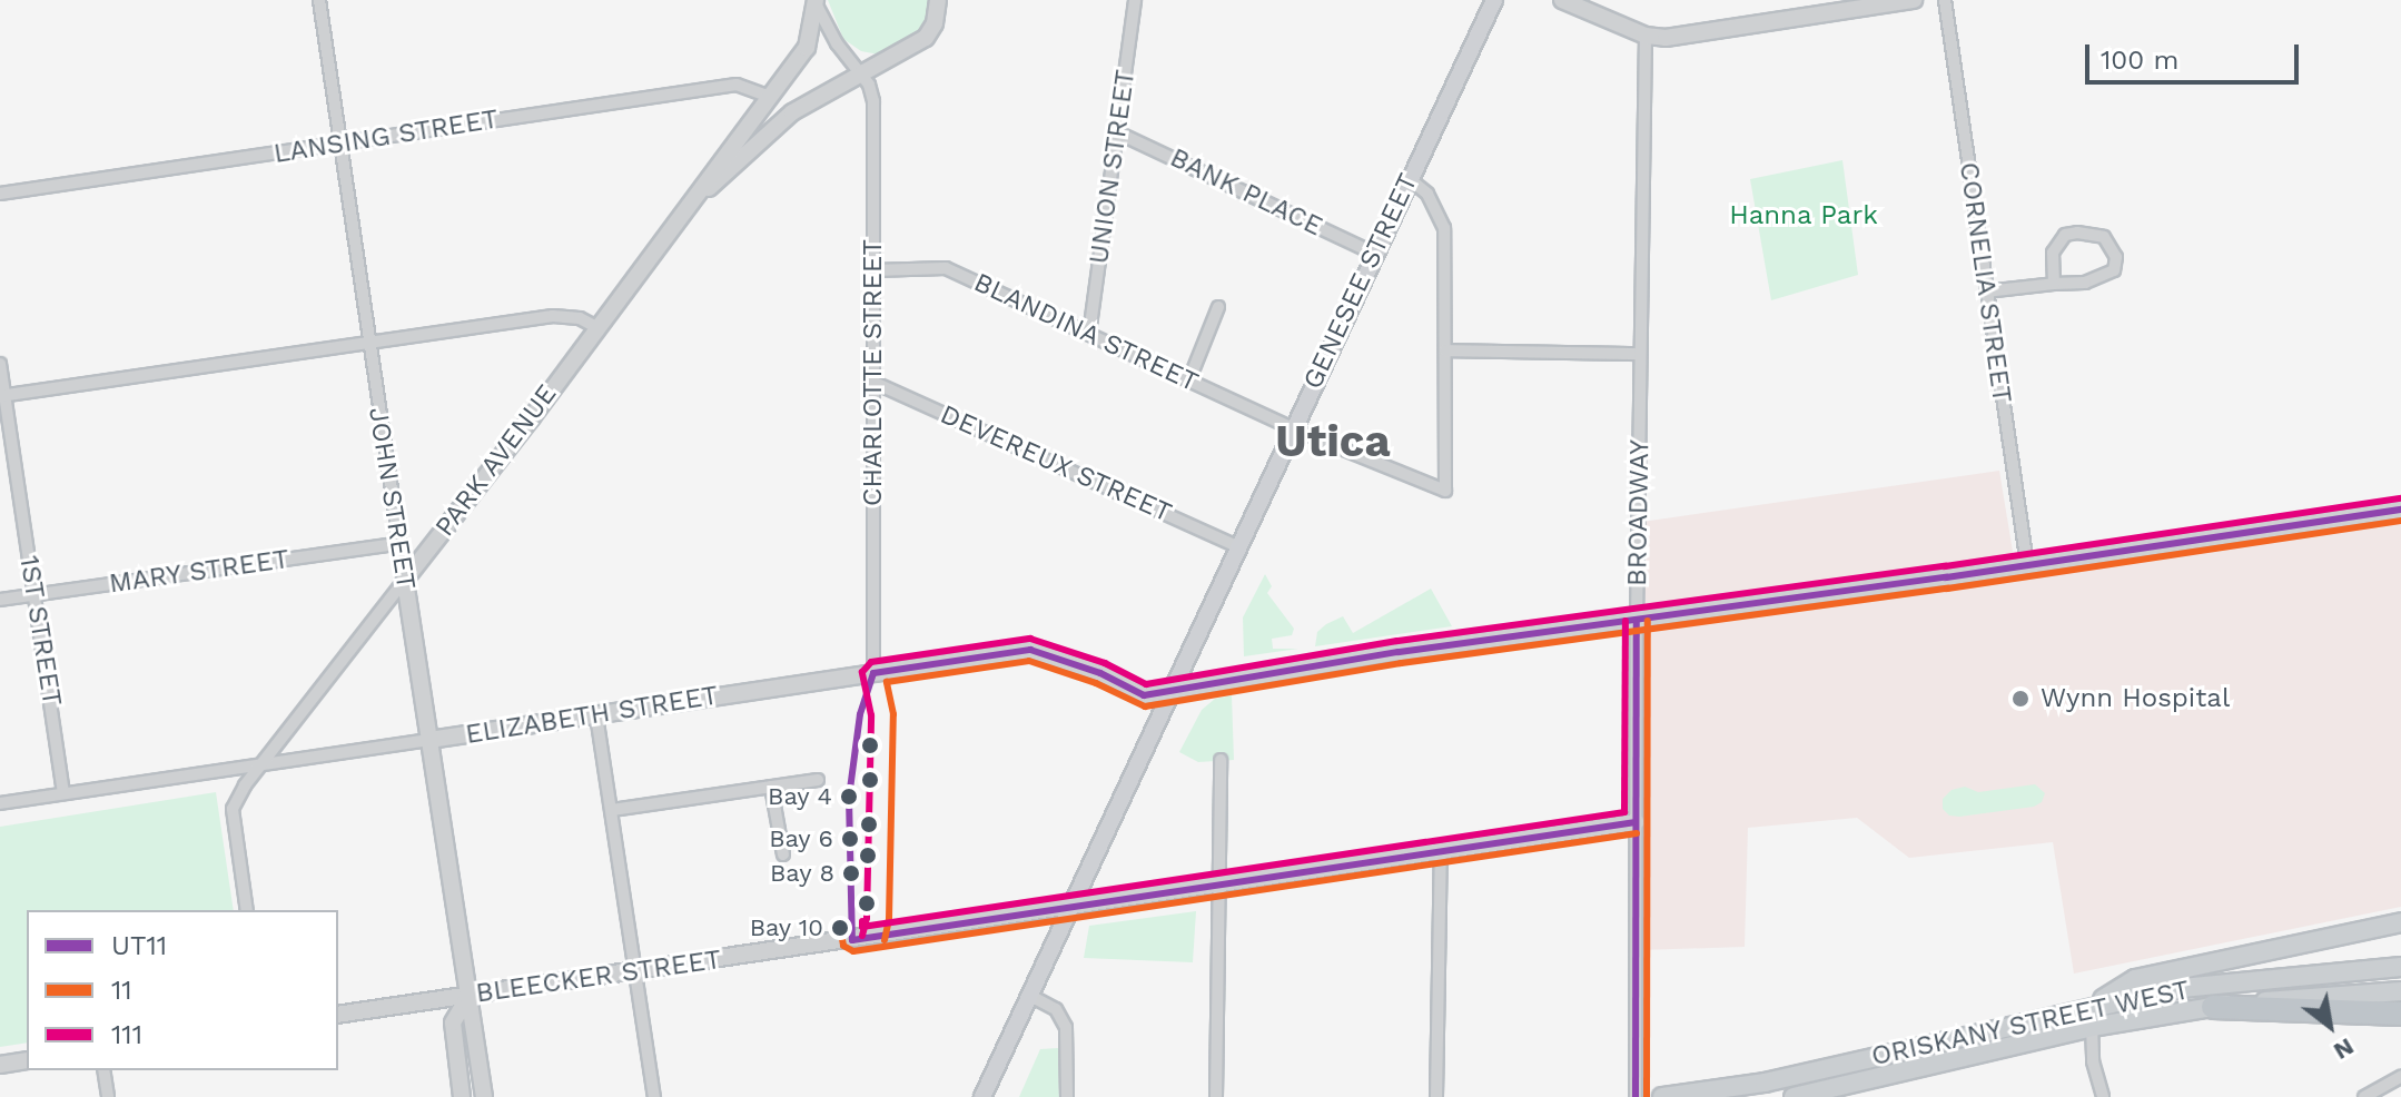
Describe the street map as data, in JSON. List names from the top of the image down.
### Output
{
  "streets": {
    "main road": ["GENESEE STREET", "ORISKANY STREET WEST"],
    "street": [
      "LANSING STREET",
      "UNION STREET",
      "BANK PLACE",
      "CORNELIA STREET",
      "BLANDINA STREET",
      "CHARLOTTE STREET",
      "PARK AVENUE",
      "DEVEREUX STREET",
      "JOHN STREET",
      "BROADWAY",
      "MARY STREET",
      "1ST STREET",
      "ELIZABETH STREET",
      "BLEECKER STREET"
    ]
  },
  "crossings": [
    ["LANSING STREET", "PARK AVENUE"],
    ["LANSING STREET", "JOHN STREET"],
    ["UNION STREET", "BANK PLACE"],
    ["UNION STREET", "BLANDINA STREET"],
    ["BANK PLACE", "GENESEE STREET"],
    ["GENESEE STREET", "BLANDINA STREET"],
    ["GENESEE STREET", "DEVEREUX STREET"],
    ["GENESEE STREET", "ELIZABETH STREET"],
    ["GENESEE STREET", "BLEECKER STREET"],
    ["CORNELIA STREET", "ELIZABETH STREET"],
    ["BLANDINA STREET", "CHARLOTTE STREET"],
    ["CHARLOTTE STREET", "PARK AVENUE"],
    ["CHARLOTTE STREET", "DEVEREUX STREET"],
    ["CHARLOTTE STREET", "ELIZABETH STREET"],
    ["PARK AVENUE", "JOHN STREET"],
    ["PARK AVENUE", "ELIZABETH STREET"],
    ["JOHN STREET", "MARY STREET"],
    ["JOHN STREET", "ELIZABETH STREET"],
    ["JOHN STREET", "BLEECKER STREET"],
    ["BROADWAY", "ELIZABETH STREET"],
    ["BROADWAY", "BLEECKER STREET"],
    ["MARY STREET", "1ST STREET"],
    ["1ST STREET", "ELIZABETH STREET"]
  ],
  "districts": ["Utica"],
  "parks": ["Hanna Park"],
  "places": [
    "Wynn Hospital",
    "Bay 4",
    "Bay 6",
    "Bay 8",
    "Bay 10"
  ],
  "lines": ["transit line 111", "transit line UT11", "transit line 11"],
  "legend": ["UT11", "11", "111"],
  "scale_bar": "100 m",
  "north": "bottom right"
}
